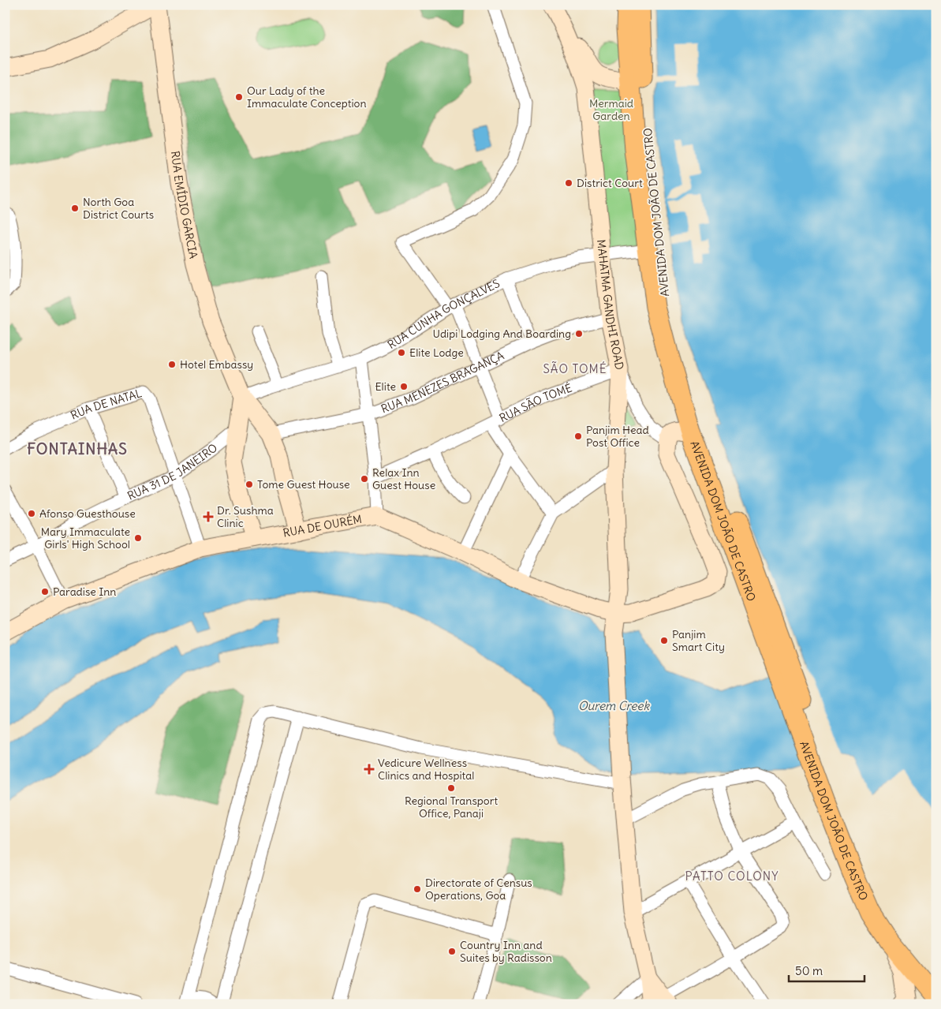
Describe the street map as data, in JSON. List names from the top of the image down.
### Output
{
  "streets": {
    "main road": [
      "RUA EMÍDIO GARCIA",
      "AVENIDA DOM JOÃO DE CASTRO",
      "MAHATMA GANDHI ROAD",
      "RUA 31 DE JANEIRO",
      "RUA DE OURÉM"
    ],
    "street": [
      "RUA CUNHA GONÇALVES",
      "RUA MENEZES BRAGANÇA",
      "RUA SÃO TOMÉ",
      "RUA DE NATAL"
    ]
  },
  "crossings": [
    ["RUA EMÍDIO GARCIA", "RUA CUNHA GONÇALVES"],
    ["RUA EMÍDIO GARCIA", "RUA MENEZES BRAGANÇA"],
    ["RUA EMÍDIO GARCIA", "RUA DE OURÉM"],
    ["AVENIDA DOM JOÃO DE CASTRO", "RUA CUNHA GONÇALVES"],
    ["MAHATMA GANDHI ROAD", "RUA CUNHA GONÇALVES"],
    ["MAHATMA GANDHI ROAD", "RUA MENEZES BRAGANÇA"],
    ["MAHATMA GANDHI ROAD", "RUA SÃO TOMÉ"],
    ["RUA DE NATAL", "RUA 31 DE JANEIRO"],
    ["RUA DE NATAL", "RUA DE OURÉM"],
    ["RUA 31 DE JANEIRO", "RUA DE OURÉM"]
  ],
  "districts": ["SÃO TOMÉ", "FONTAINHAS", "PATTO COLONY"],
  "water": ["Ourem Creek"],
  "parks": ["Mermaid Garden"],
  "places": {
    "other": [
      "Our Lady of the Immaculate Conception",
      "District Court",
      "North Goa District Courts",
      "Udipi Lodging And Boarding",
      "Elite Lodge",
      "Hotel Embassy",
      "Elite",
      "Panjim Head Post Office",
      "Relax Inn Guest House",
      "Tome Guest House",
      "Afonso Guesthouse",
      "Mary Immaculate Girls' High School",
      "Paradise Inn",
      "Panjim Smart City",
      "Regional Transport Office, Panaji",
      "Directorate of Census Operations, Goa",
      "Country Inn and Suites by Radisson"
    ],
    "health": ["Dr. Sushma Clinic", "Vedicure Wellness Clinics and Hospital"]
  },
  "scale_bar": "50 m"
}
